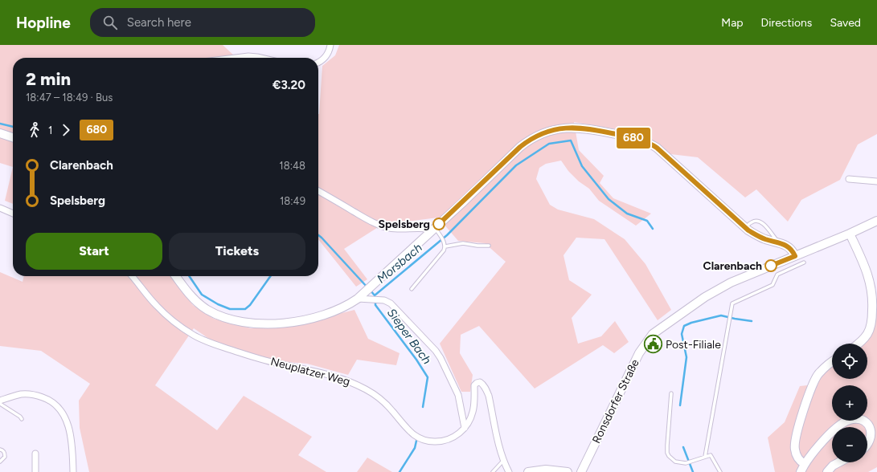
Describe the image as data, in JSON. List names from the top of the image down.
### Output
{
  "streets": {
    "main road": ["Ronsdorfer Straße"],
    "street": ["Neuplatzer Weg"]
  },
  "water": ["Morsbach", "Sieper Bach"],
  "places": {
    "other": ["Spelsberg", "Clarenbach"],
    "public building": ["Post-Filiale"]
  },
  "lines": ["bus line 680"],
  "page": {
    "header": "Hopline",
    "search": "Search here",
    "nav": ["Map", "Directions", "Saved"],
    "on_map": "680",
    "heading": ["2 min", "18:47 – 18:49 · Bus", "€3.20"],
    "legs": ["1", "680"],
    "list": [
      {
        "name": "Clarenbach",
        "value": "18:48"
      },
      {
        "name": "Spelsberg",
        "value": "18:49"
      }
    ],
    "buttons": ["Start", "Tickets"],
    "map_buttons": ["+", "−"]
  }
}
